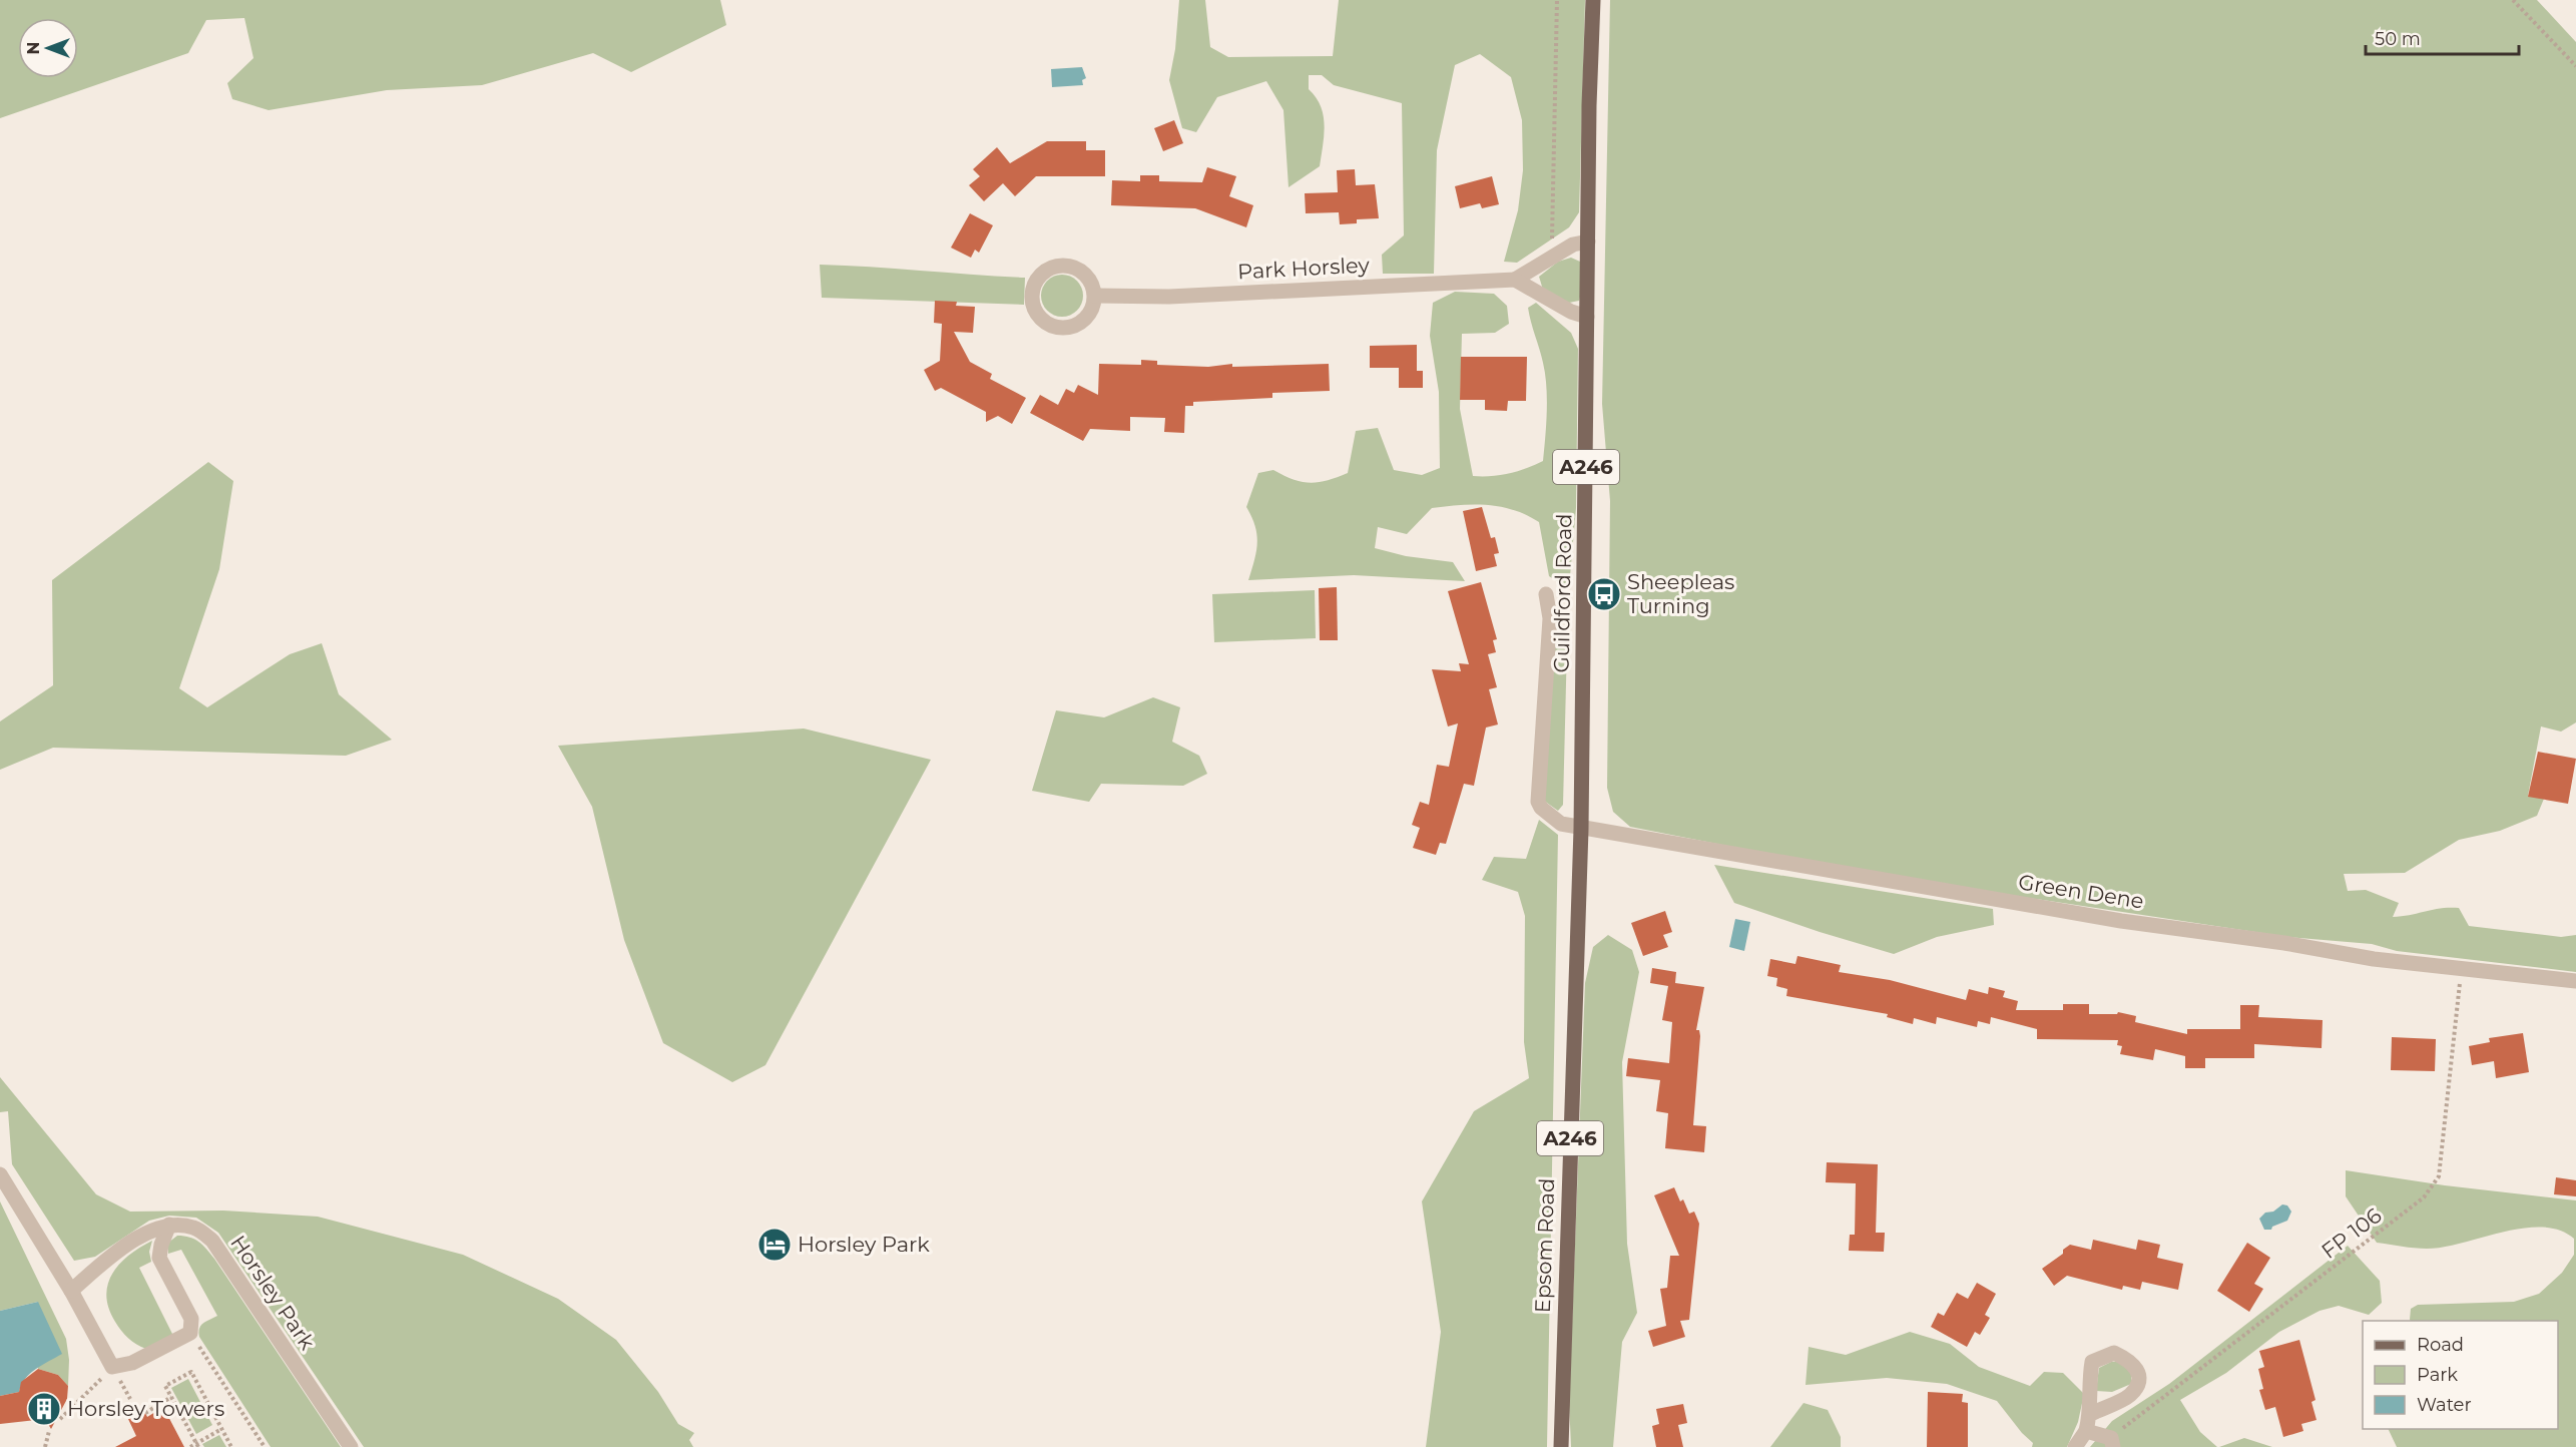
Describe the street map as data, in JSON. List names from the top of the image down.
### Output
{
  "streets": {
    "main road": ["A246", "Guildford Road", "Epsom Road"],
    "street": ["Park Horsley", "Green Dene", "Horsley Park"],
    "path": ["FP 106"]
  },
  "crossings": [
    ["Park Horsley", "Guildford Road"],
    ["Guildford Road", "Green Dene"],
    ["Guildford Road", "Epsom Road"],
    ["Green Dene", "FP 106"],
    ["Green Dene", "Epsom Road"]
  ],
  "places": {
    "bus stop": ["Sheepleas Turning"],
    "hotel": ["Horsley Park"],
    "building": ["Horsley Towers"]
  },
  "legend": ["Road", "Park", "Water"],
  "scale_bar": "50 m",
  "north": "left"
}
